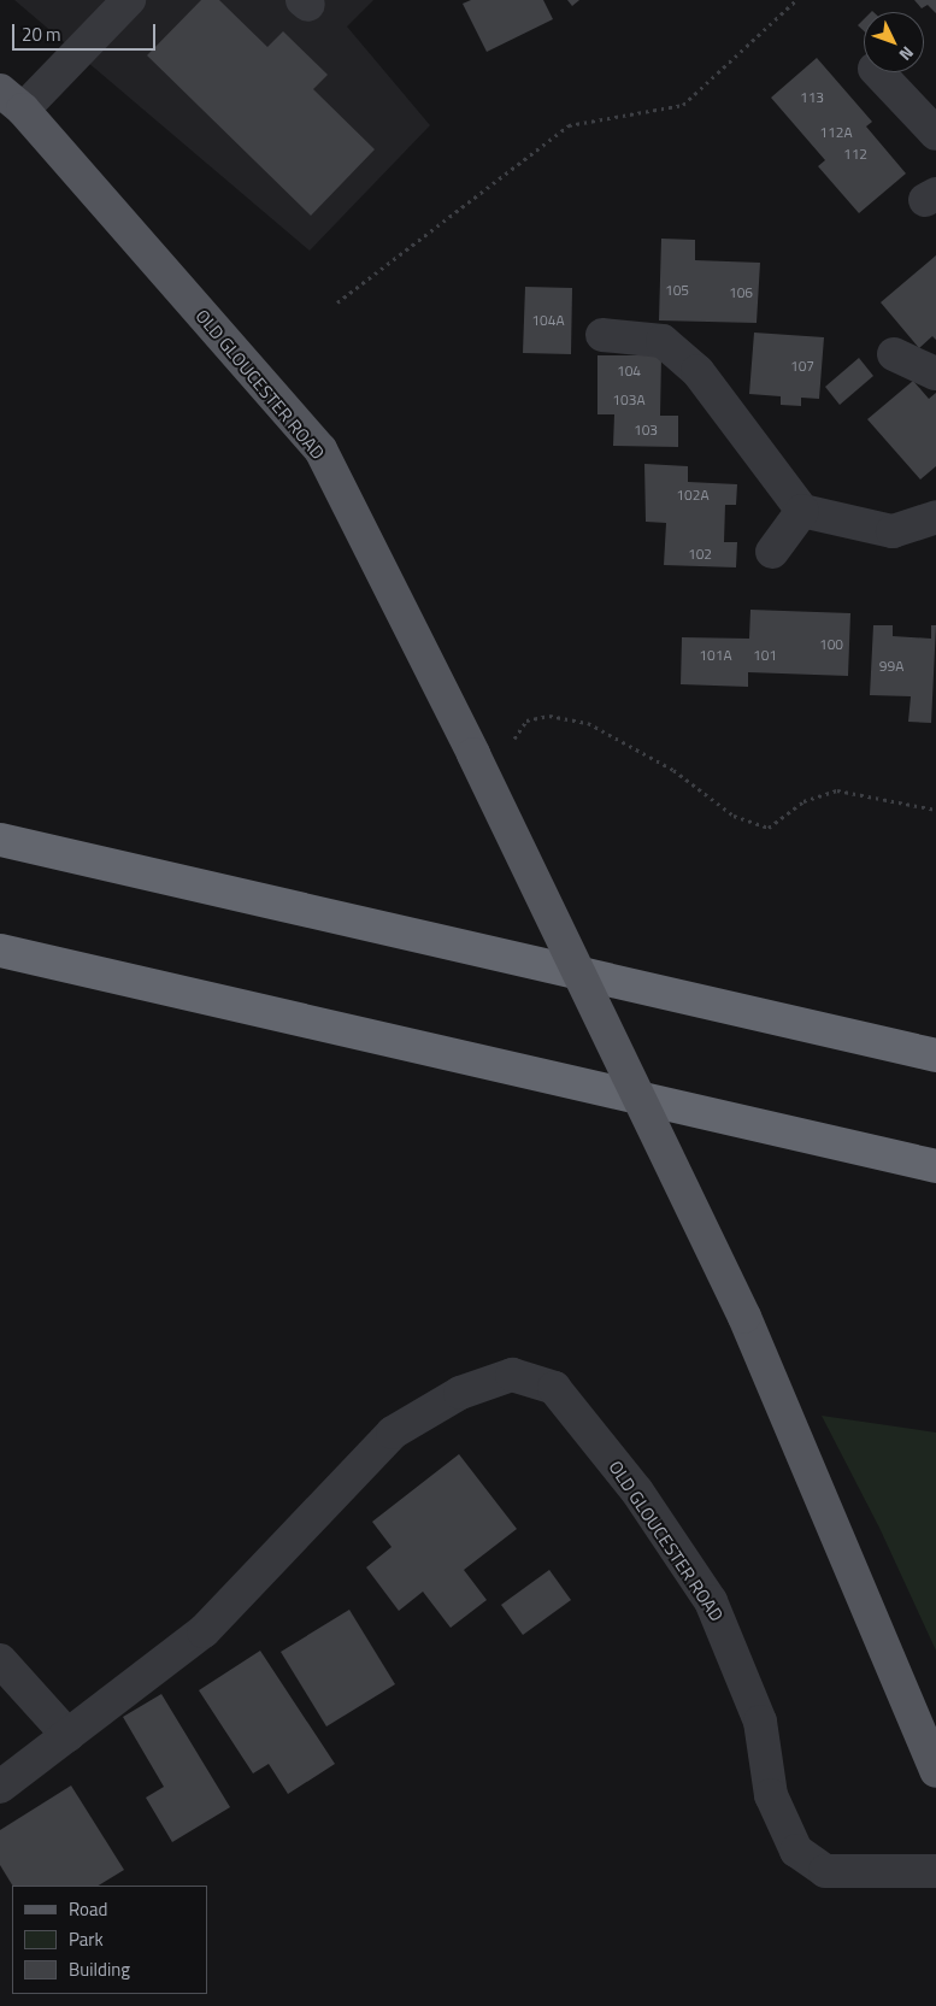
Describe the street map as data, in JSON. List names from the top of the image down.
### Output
{
  "streets": {
    "main road": ["OLD GLOUCESTER ROAD"]
  },
  "house_numbers": [
    "113",
    "112A",
    "112",
    "105",
    "106",
    "104A",
    "107",
    "104",
    "103A",
    "103",
    "102A",
    "102",
    "100",
    "101A",
    "101",
    "99A"
  ],
  "legend": ["Road", "Park", "Building"],
  "scale_bar": "20 m",
  "north": "bottom right"
}
